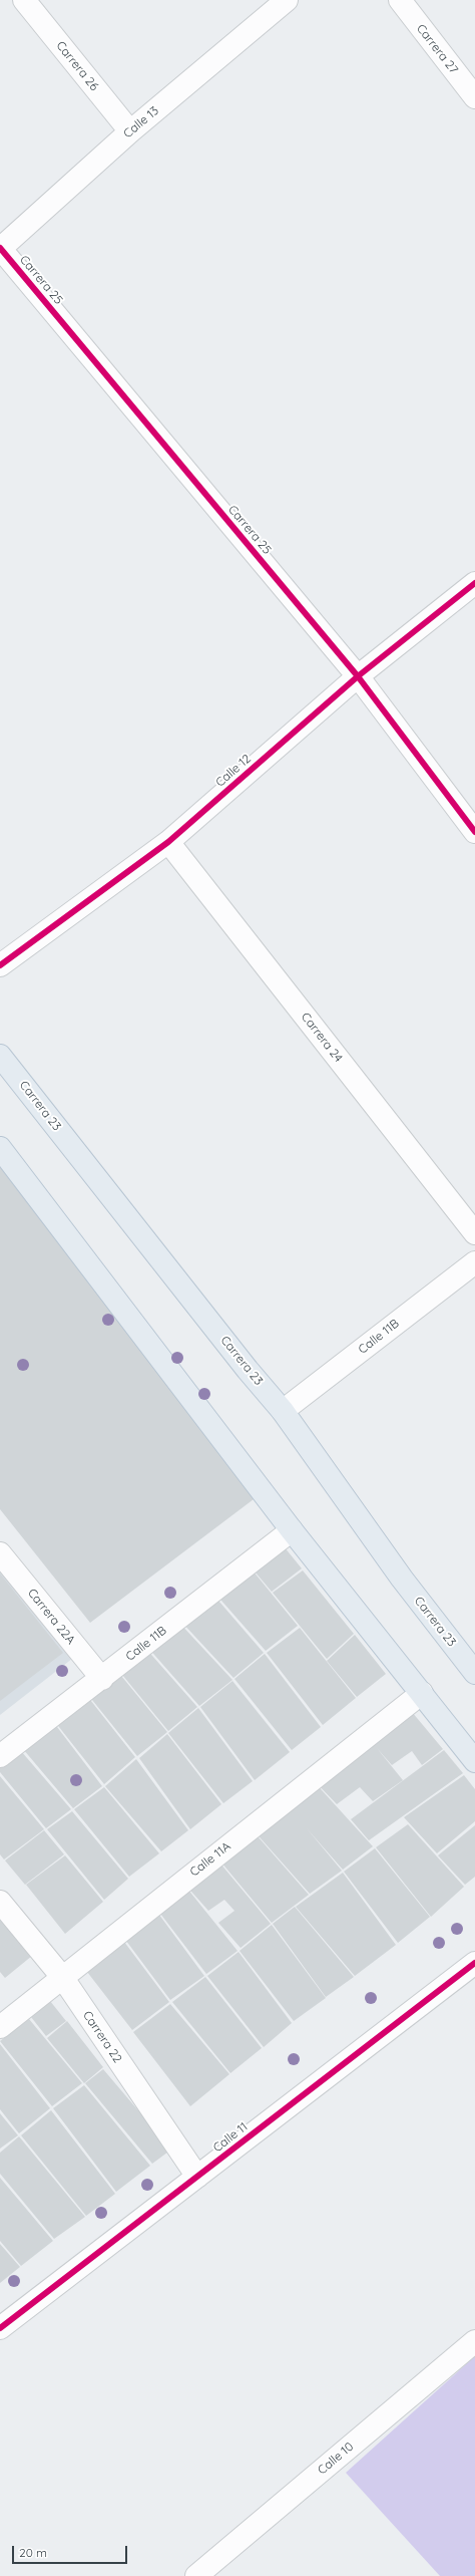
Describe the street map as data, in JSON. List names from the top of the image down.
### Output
{
  "streets": {
    "main road": ["Carrera 23"],
    "street": [
      "Carrera 27",
      "Carrera 26",
      "Calle 13",
      "Carrera 25",
      "Calle 12",
      "Carrera 24",
      "Calle 11B",
      "Carrera 22A",
      "Calle 11A",
      "Carrera 22",
      "Calle 11",
      "Calle 10"
    ]
  },
  "crossings": [
    ["Carrera 26", "Calle 13"],
    ["Calle 13", "Carrera 25"],
    ["Carrera 25", "Calle 12"],
    ["Calle 12", "Carrera 24"],
    ["Carrera 23", "Calle 11B"],
    ["Calle 11B", "Carrera 22A"],
    ["Calle 11A", "Carrera 22"],
    ["Carrera 22", "Calle 11"]
  ],
  "scale_bar": "20 m"
}
